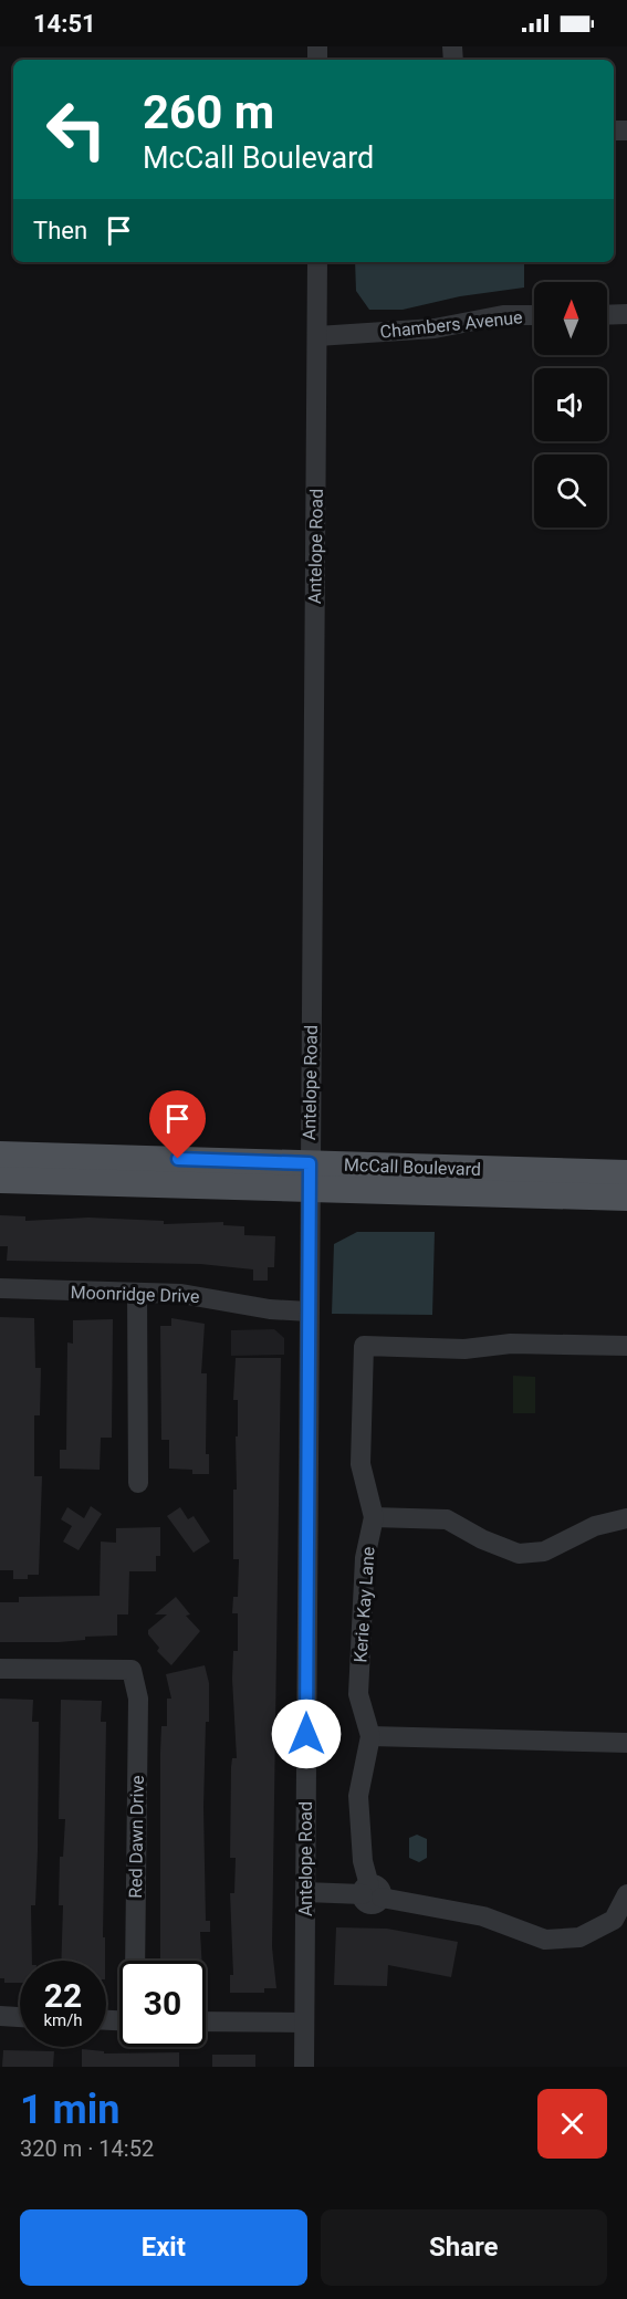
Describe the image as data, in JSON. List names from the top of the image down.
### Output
{
  "streets": {
    "main road": ["McCall Boulevard"],
    "street": [
      "Chambers Avenue",
      "Antelope Road",
      "Moonridge Drive",
      "Kerie Kay Lane",
      "Red Dawn Drive"
    ]
  },
  "crossings": [
    ["Chambers Avenue", "Antelope Road"],
    ["Antelope Road", "McCall Boulevard"],
    ["Antelope Road", "Moonridge Drive"]
  ],
  "north": "top",
  "page": {
    "status": "14:51",
    "turn": ["260 m", "McCall Boulevard"],
    "then": "Then",
    "speed": "22 km/h",
    "limit": "30",
    "heading": ["1 min", "320 m · 14:52"],
    "buttons": ["Exit", "Share"]
  }
}
